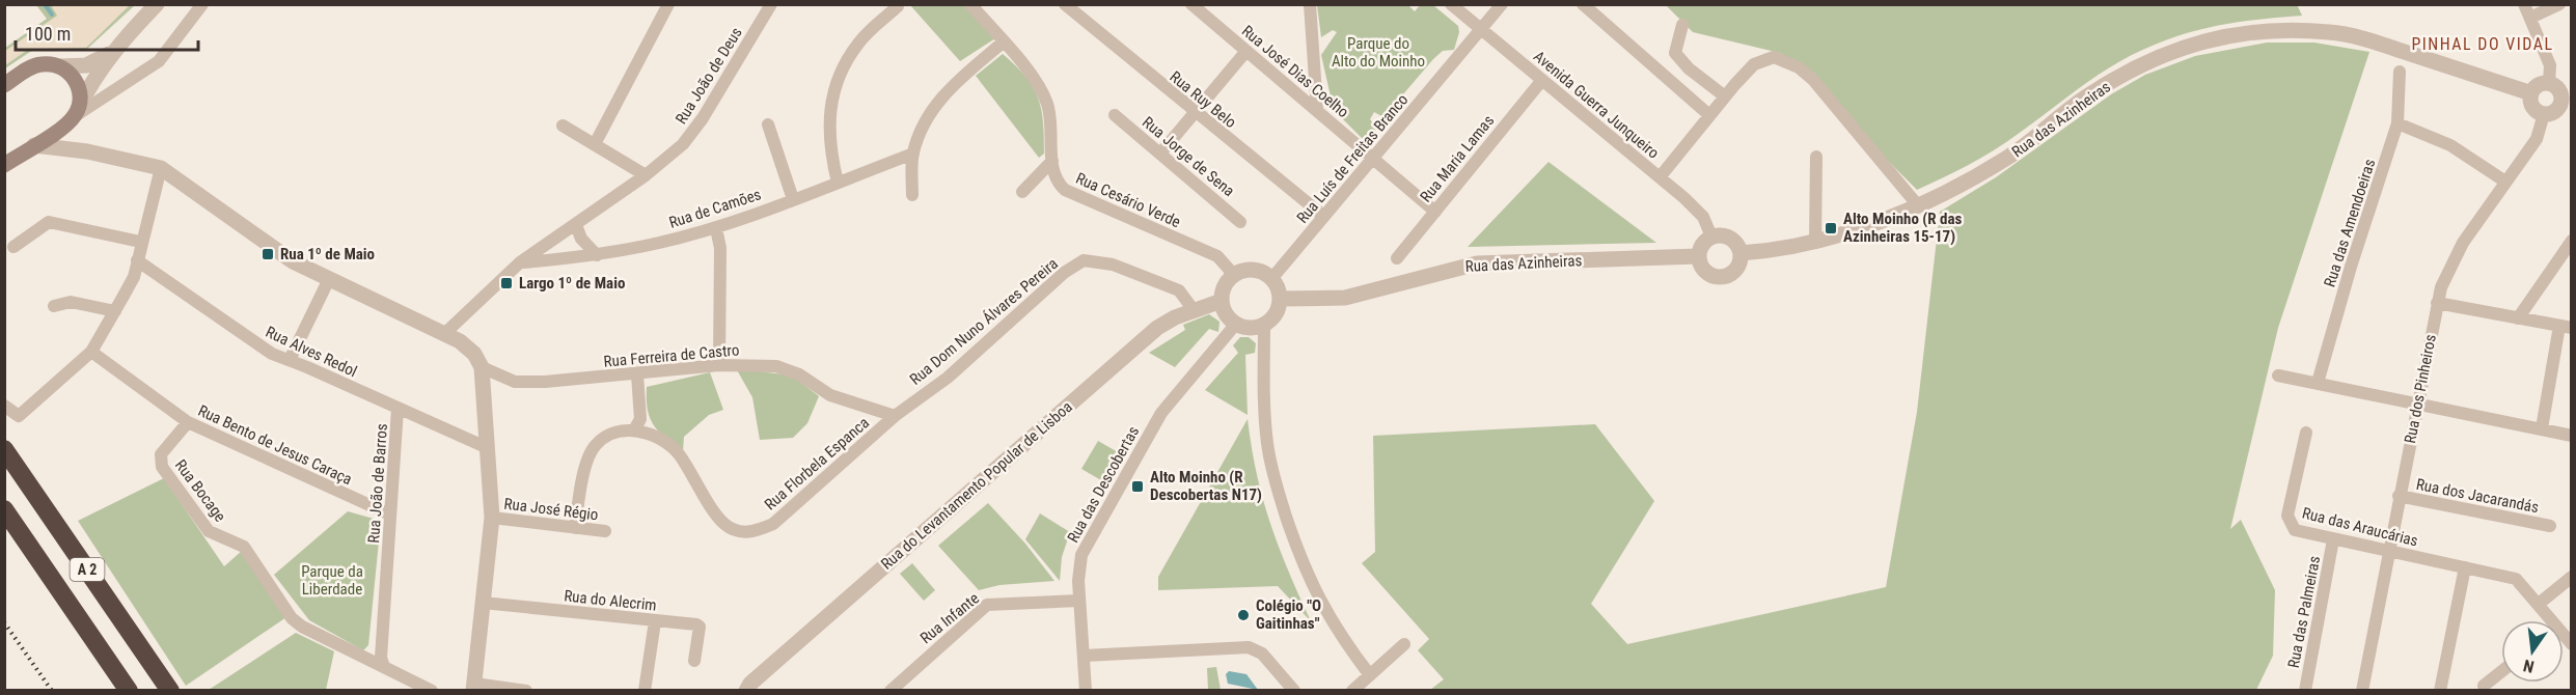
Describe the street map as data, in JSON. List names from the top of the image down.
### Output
{
  "streets": {
    "highway": ["A 2"],
    "street": [
      "Rua José Dias Coelho",
      "Rua João de Deus",
      "Rua Ruy Belo",
      "Avenida Guerra Junqueiro",
      "Rua das Azinheiras",
      "Rua Jorge de Sena",
      "Rua Luís de Freitas Branco",
      "Rua Maria Lamas",
      "Rua Cesário Verde",
      "Rua de Camões",
      "Rua das Amendoeiras",
      "Rua Dom Nuno Álvares Pereira",
      "Rua Alves Redol",
      "Rua Ferreira de Castro",
      "Rua dos Pinheiros",
      "Rua Bento de Jesus Caraça",
      "Rua Florbela Espanca",
      "Rua João de Barros",
      "Rua das Descobertas",
      "Rua do Levantamento Popular de Lisboa",
      "Rua Bocage",
      "Rua dos Jacarandás",
      "Rua José Régio",
      "Rua das Araucárias",
      "Rua do Alecrim",
      "Rua das Palmeiras",
      "Rua Infante"
    ]
  },
  "crossings": [
    ["Rua José Dias Coelho", "Rua Luís de Freitas Branco"],
    ["Rua José Dias Coelho", "Rua Maria Lamas"],
    ["Rua João de Deus", "Rua de Camões"],
    ["Rua Ruy Belo", "Rua Luís de Freitas Branco"],
    ["Avenida Guerra Junqueiro", "Rua das Azinheiras"],
    ["Avenida Guerra Junqueiro", "Rua Luís de Freitas Branco"],
    ["Avenida Guerra Junqueiro", "Rua Maria Lamas"],
    ["Rua das Azinheiras", "Rua Luís de Freitas Branco"],
    ["Rua das Azinheiras", "Rua Cesário Verde"],
    ["Rua das Azinheiras", "Rua dos Pinheiros"],
    ["Rua das Azinheiras", "Rua das Descobertas"],
    ["Rua das Azinheiras", "Rua do Levantamento Popular de Lisboa"],
    ["Rua Luís de Freitas Branco", "Rua Cesário Verde"],
    ["Rua Luís de Freitas Branco", "Rua das Descobertas"],
    ["Rua Luís de Freitas Branco", "Rua do Levantamento Popular de Lisboa"],
    ["Rua Cesário Verde", "Rua das Descobertas"],
    ["Rua Cesário Verde", "Rua do Levantamento Popular de Lisboa"],
    ["Rua Dom Nuno Álvares Pereira", "Rua Ferreira de Castro"],
    ["Rua Dom Nuno Álvares Pereira", "Rua Florbela Espanca"],
    ["Rua Dom Nuno Álvares Pereira", "Rua do Levantamento Popular de Lisboa"],
    ["Rua Alves Redol", "Rua João de Barros"],
    ["Rua Ferreira de Castro", "Rua Florbela Espanca"],
    ["Rua dos Pinheiros", "Rua dos Jacarandás"],
    ["Rua dos Pinheiros", "Rua das Araucárias"],
    ["Rua Bento de Jesus Caraça", "Rua João de Barros"],
    ["Rua Bento de Jesus Caraça", "Rua Bocage"],
    ["Rua João de Barros", "Rua Bocage"],
    ["Rua das Descobertas", "Rua do Levantamento Popular de Lisboa"],
    ["Rua das Descobertas", "Rua Infante"],
    ["Rua das Araucárias", "Rua das Palmeiras"]
  ],
  "districts": ["PINHAL DO VIDAL"],
  "parks": ["Parque do Alto do Moinho", "Parque da Liberdade"],
  "places": {
    "transit": [
      "Alto Moinho (R das Azinheiras 15-17)",
      "Rua 1º de Maio",
      "Largo 1º de Maio",
      "Alto Moinho (R Descobertas N17)"
    ],
    "other": ["Colégio \"O Gaitinhas\""]
  },
  "scale_bar": "100 m",
  "north": "bottom"
}
